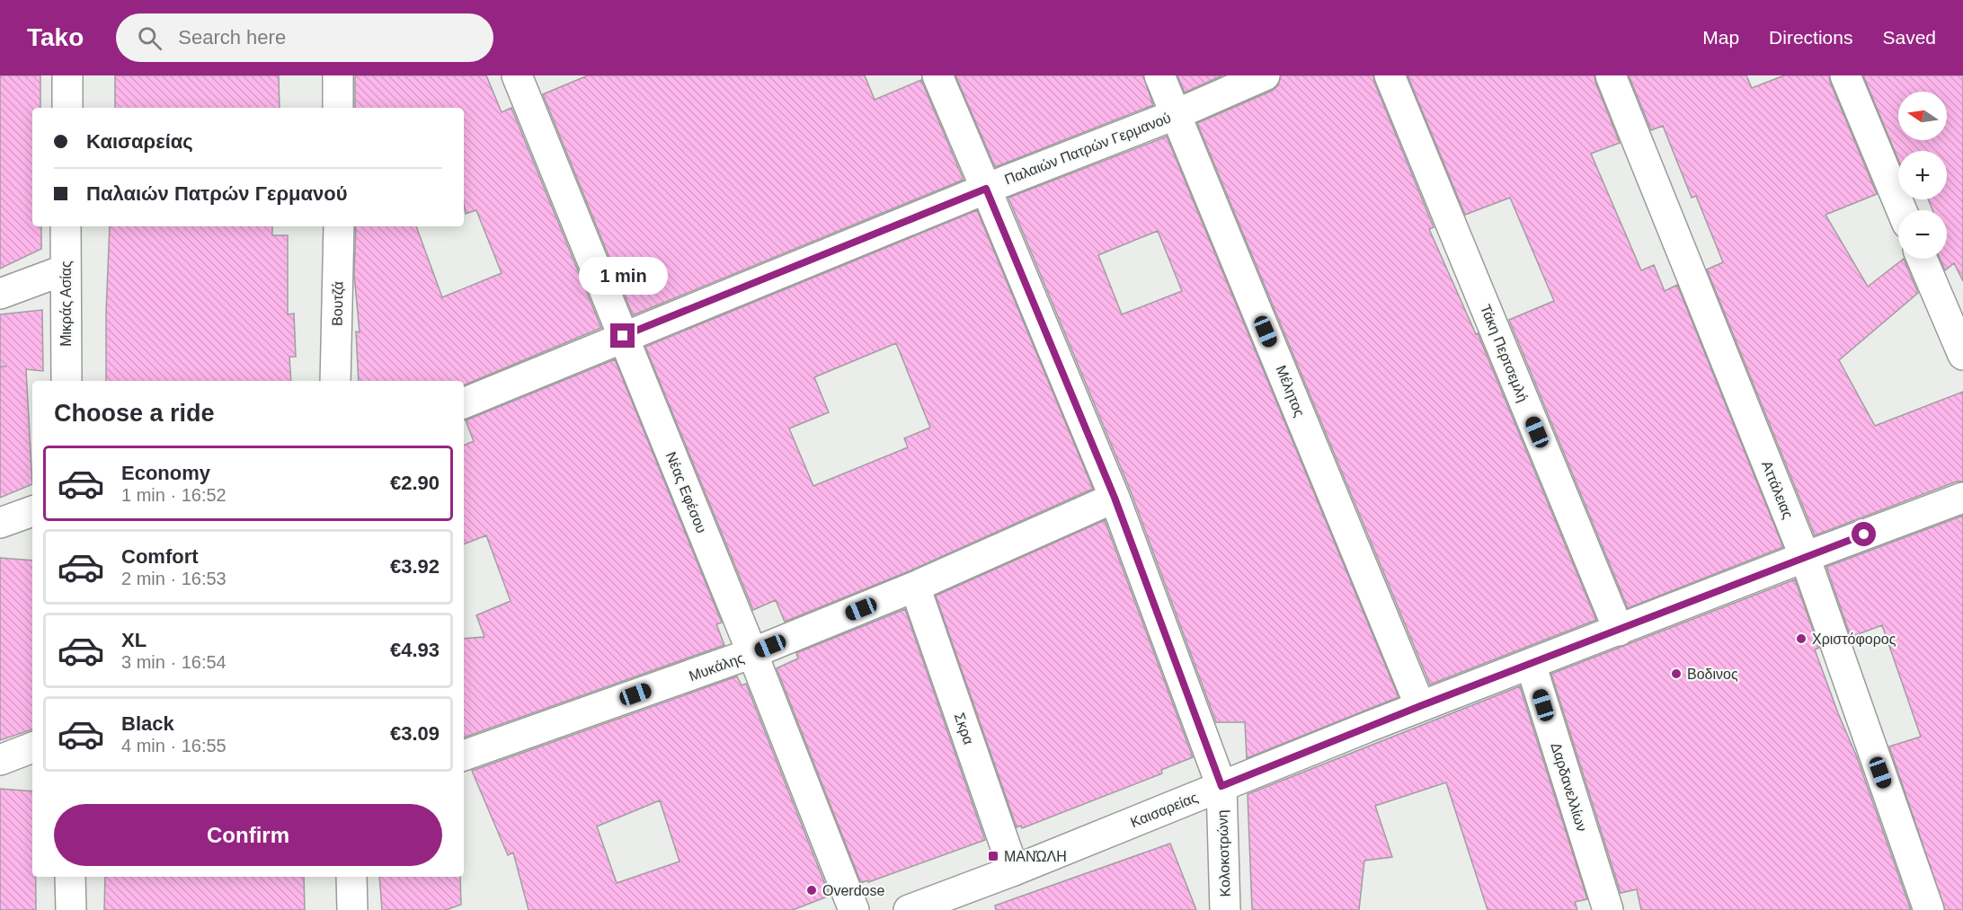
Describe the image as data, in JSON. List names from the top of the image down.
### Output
{
  "streets": {
    "street": [
      "Παλαιών Πατρών Γερμανού",
      "Μικράς Ασίας",
      "Βουτζά",
      "Τάκη Περτσεμλή",
      "Μέλητος",
      "Αττάλειας",
      "Νέας Εφέσου",
      "Μυκάλης",
      "Σκρα",
      "Δαρδανελλίων",
      "Καισαρείας",
      "Κολοκοτρώνη"
    ]
  },
  "crossings": [
    ["Παλαιών Πατρών Γερμανού", "Μέλητος"],
    ["Παλαιών Πατρών Γερμανού", "Νέας Εφέσου"],
    ["Παλαιών Πατρών Γερμανού", "Κολοκοτρώνη"],
    ["Τάκη Περτσεμλή", "Καισαρείας"],
    ["Μέλητος", "Καισαρείας"],
    ["Αττάλειας", "Καισαρείας"],
    ["Νέας Εφέσου", "Μυκάλης"],
    ["Μυκάλης", "Σκρα"],
    ["Μυκάλης", "Κολοκοτρώνη"],
    ["Σκρα", "Καισαρείας"],
    ["Δαρδανελλίων", "Καισαρείας"],
    ["Καισαρείας", "Κολοκοτρώνη"]
  ],
  "places": {
    "other": ["Χριστόφορος", "Βοδινος", "Overdose"],
    "transit": ["ΜΑΝΏΛΗ"]
  },
  "north": "left",
  "page": {
    "header": "Tako",
    "search": "Search here",
    "nav": ["Map", "Directions", "Saved"],
    "map_buttons": ["+", "−"],
    "banner": ["Καισαρείας", "Παλαιών Πατρών Γερμανού"],
    "bubble": "1 min",
    "heading": "Choose a ride",
    "list": [
      {
        "name": "Economy",
        "note": "1 min · 16:52",
        "value": "€2.90"
      },
      {
        "name": "Comfort",
        "note": "2 min · 16:53",
        "value": "€3.92"
      },
      {
        "name": "XL",
        "note": "3 min · 16:54",
        "value": "€4.93"
      },
      {
        "name": "Black",
        "note": "4 min · 16:55",
        "value": "€3.09"
      }
    ],
    "buttons": "Confirm"
  }
}
